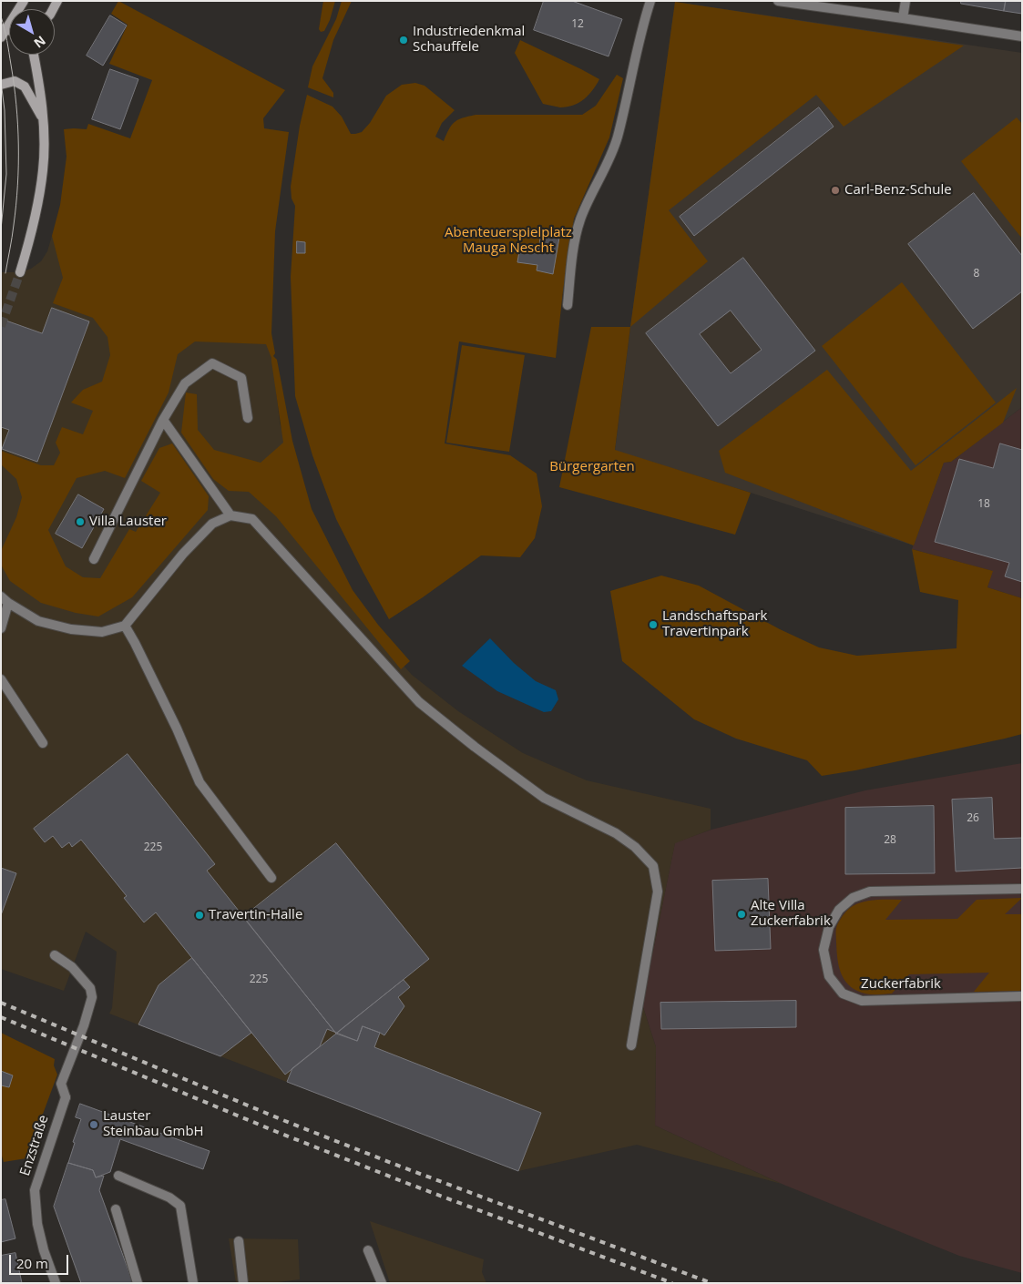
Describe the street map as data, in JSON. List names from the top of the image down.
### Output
{
  "streets": {
    "street": ["Zuckerfabrik", "Enzstraße"]
  },
  "parks": ["Abenteuerspielplatz Mauga Nescht", "Bürgergarten"],
  "places": [
    "Industriedenkmal Schauffele",
    "Carl-Benz-Schule",
    "Villa Lauster",
    "Landschaftspark Travertinpark",
    "Alte Villa Zuckerfabrik",
    "Travertin-Halle",
    "Lauster Steinbau GmbH"
  ],
  "house_numbers": [
    "12",
    "8",
    "18",
    "26",
    "28",
    "225",
    "225"
  ],
  "scale_bar": "20 m",
  "north": "bottom right"
}
